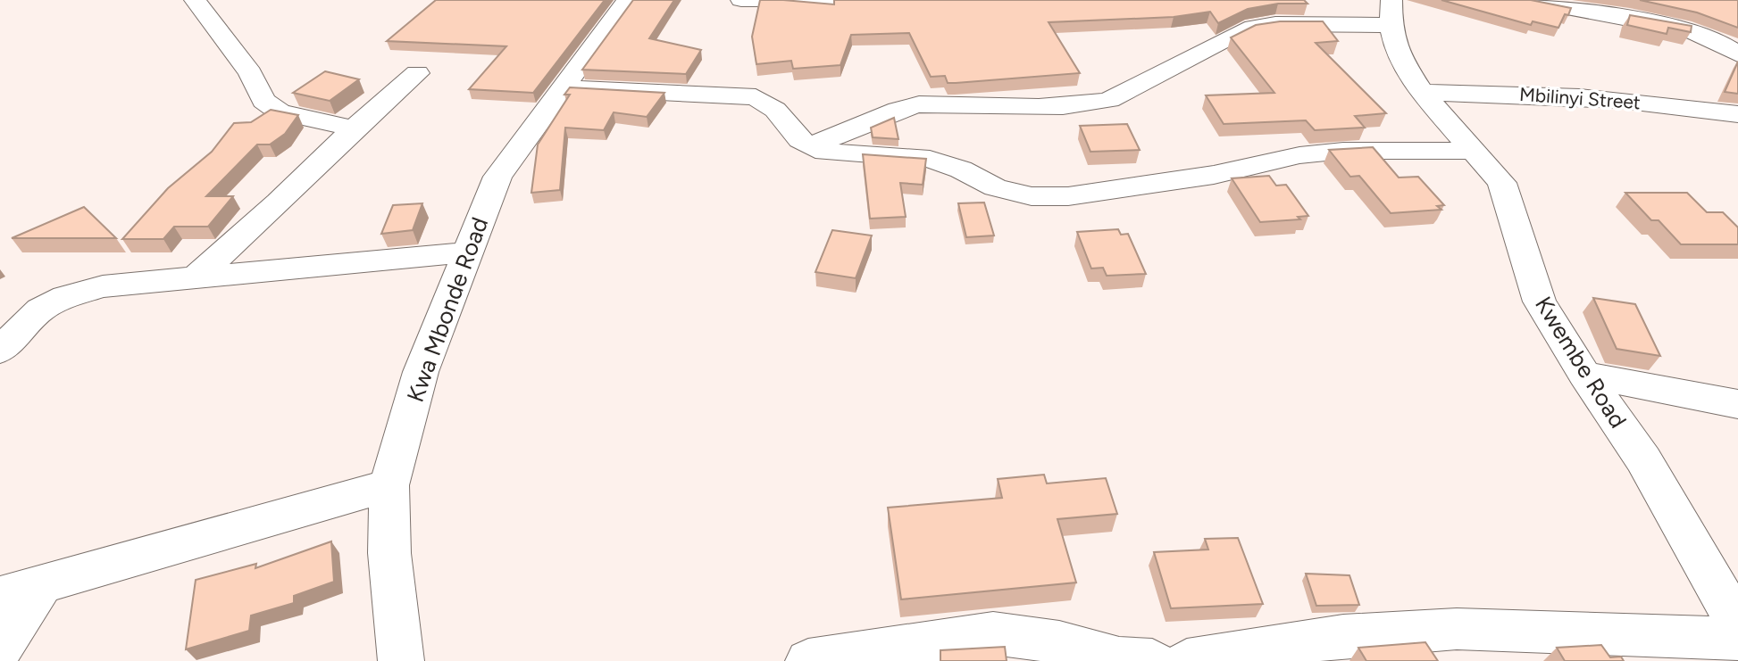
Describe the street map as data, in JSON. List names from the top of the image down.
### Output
{
  "streets": {
    "street": ["Mbilinyi Street", "Kwa Mbonde Road", "Kwembe Road"]
  },
  "crossings": [
    ["Mbilinyi Street", "Kwembe Road"]
  ]
}
